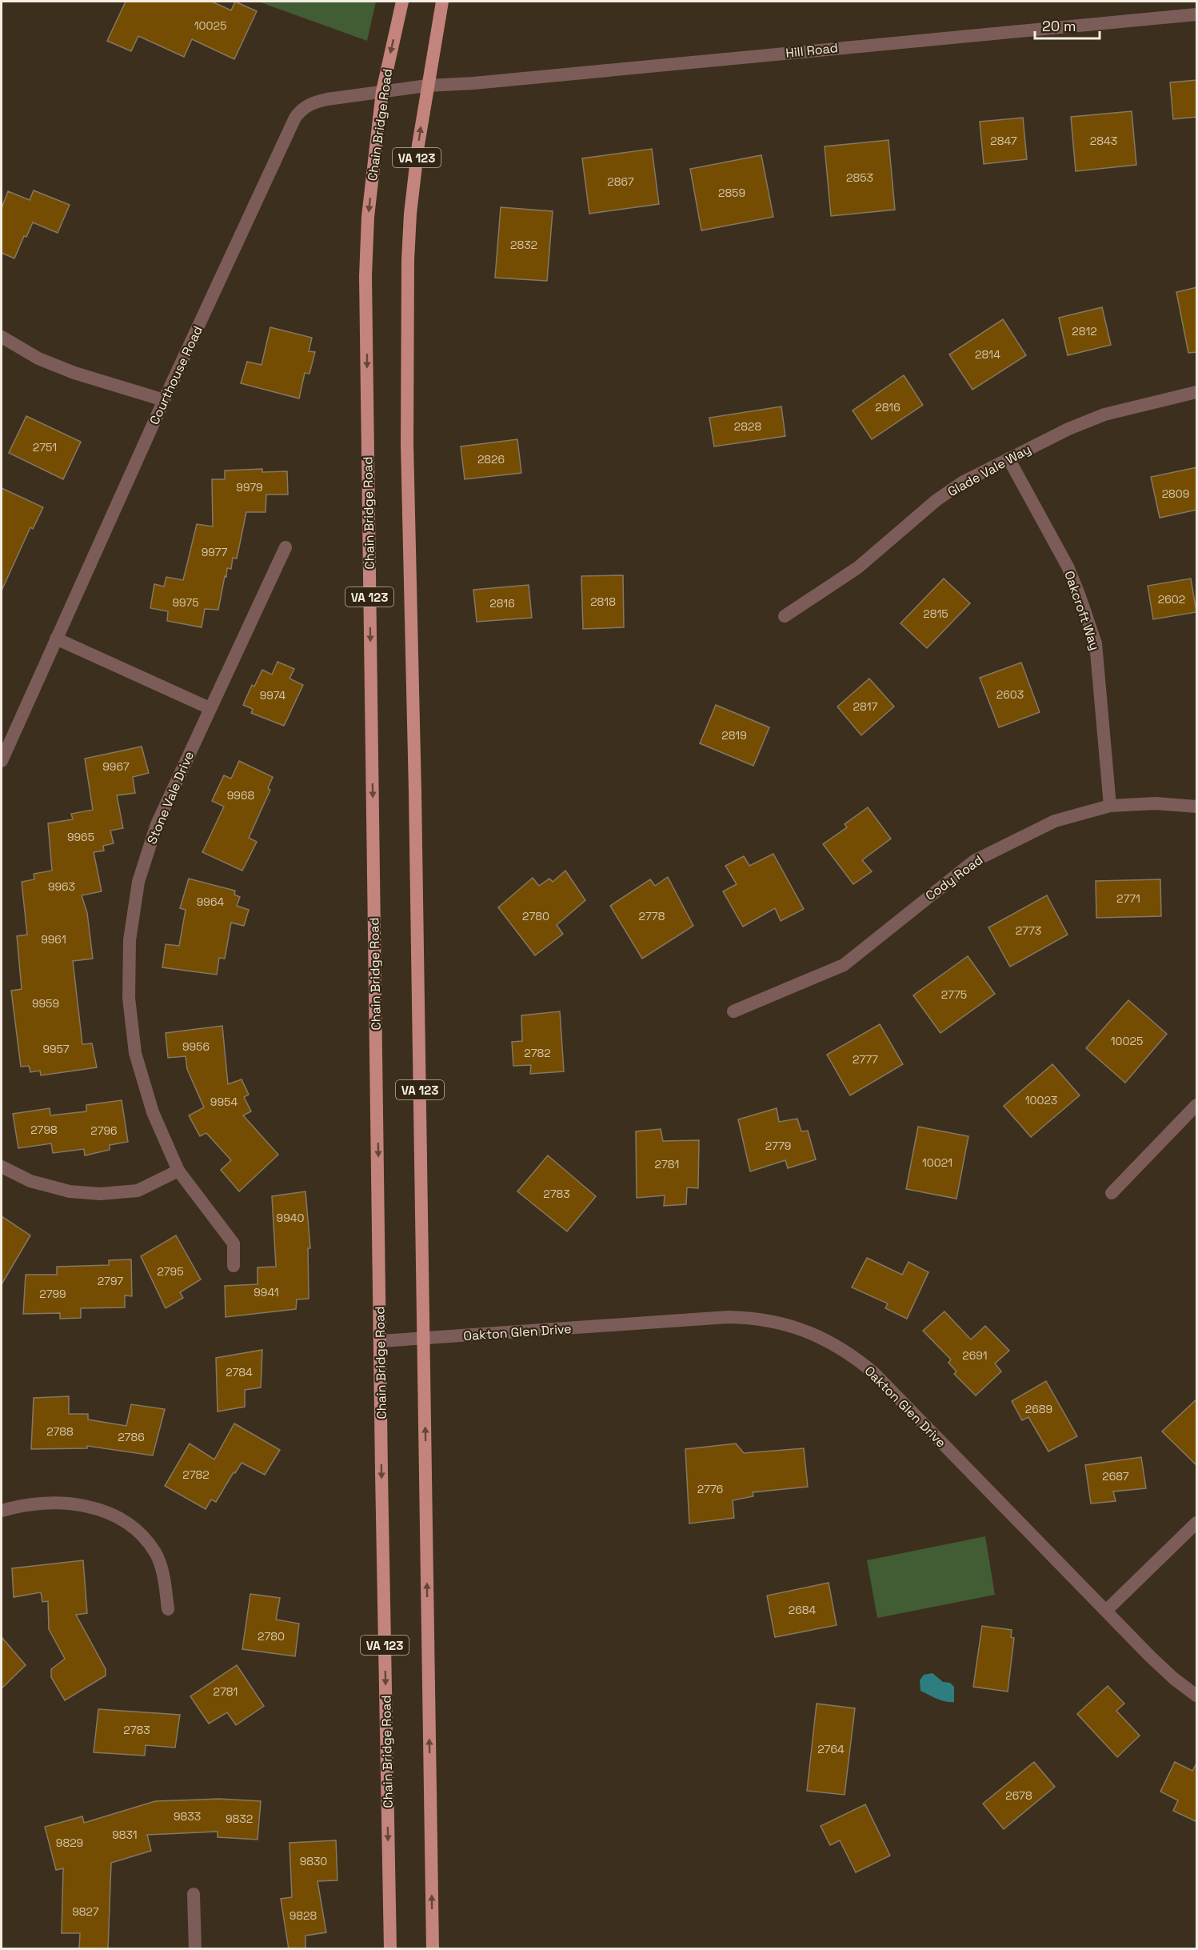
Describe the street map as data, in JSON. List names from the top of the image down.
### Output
{
  "streets": {
    "main road": ["Chain Bridge Road", "VA 123"],
    "street": [
      "Hill Road",
      "Courthouse Road",
      "Glade Vale Way",
      "Oakcroft Way",
      "Stone Vale Drive",
      "Cody Road",
      "Oakton Glen Drive"
    ]
  },
  "crossings": [
    ["Hill Road", "VA 123"],
    ["Hill Road", "Courthouse Road"],
    ["Chain Bridge Road", "Courthouse Road"],
    ["Chain Bridge Road", "Oakton Glen Drive"],
    ["VA 123", "Courthouse Road"],
    ["VA 123", "Oakton Glen Drive"],
    ["Glade Vale Way", "Oakcroft Way"],
    ["Oakcroft Way", "Cody Road"]
  ],
  "house_numbers": [
    "10025",
    "2847",
    "2843",
    "2853",
    "2867",
    "2859",
    "2832",
    "2812",
    "2814",
    "2816",
    "2828",
    "2751",
    "2826",
    "9979",
    "2809",
    "9977",
    "2602",
    "2818",
    "9975",
    "2816",
    "2815",
    "2603",
    "9974",
    "2817",
    "2819",
    "9967",
    "9968",
    "9965",
    "9963",
    "2771",
    "9964",
    "2780",
    "2778",
    "2773",
    "9961",
    "2775",
    "9959",
    "10025",
    "9956",
    "9957",
    "2782",
    "2777",
    "10023",
    "9954",
    "2798",
    "2796",
    "2779",
    "10021",
    "2781",
    "2783",
    "9940",
    "2795",
    "2797",
    "9941",
    "2799",
    "2691",
    "2784",
    "2689",
    "2788",
    "2786",
    "2782",
    "2687",
    "2776",
    "2684",
    "2780",
    "2781",
    "2783",
    "2764",
    "2678",
    "9833",
    "9832",
    "9831",
    "9829",
    "9830",
    "9827",
    "9828"
  ],
  "scale_bar": "20 m"
}
